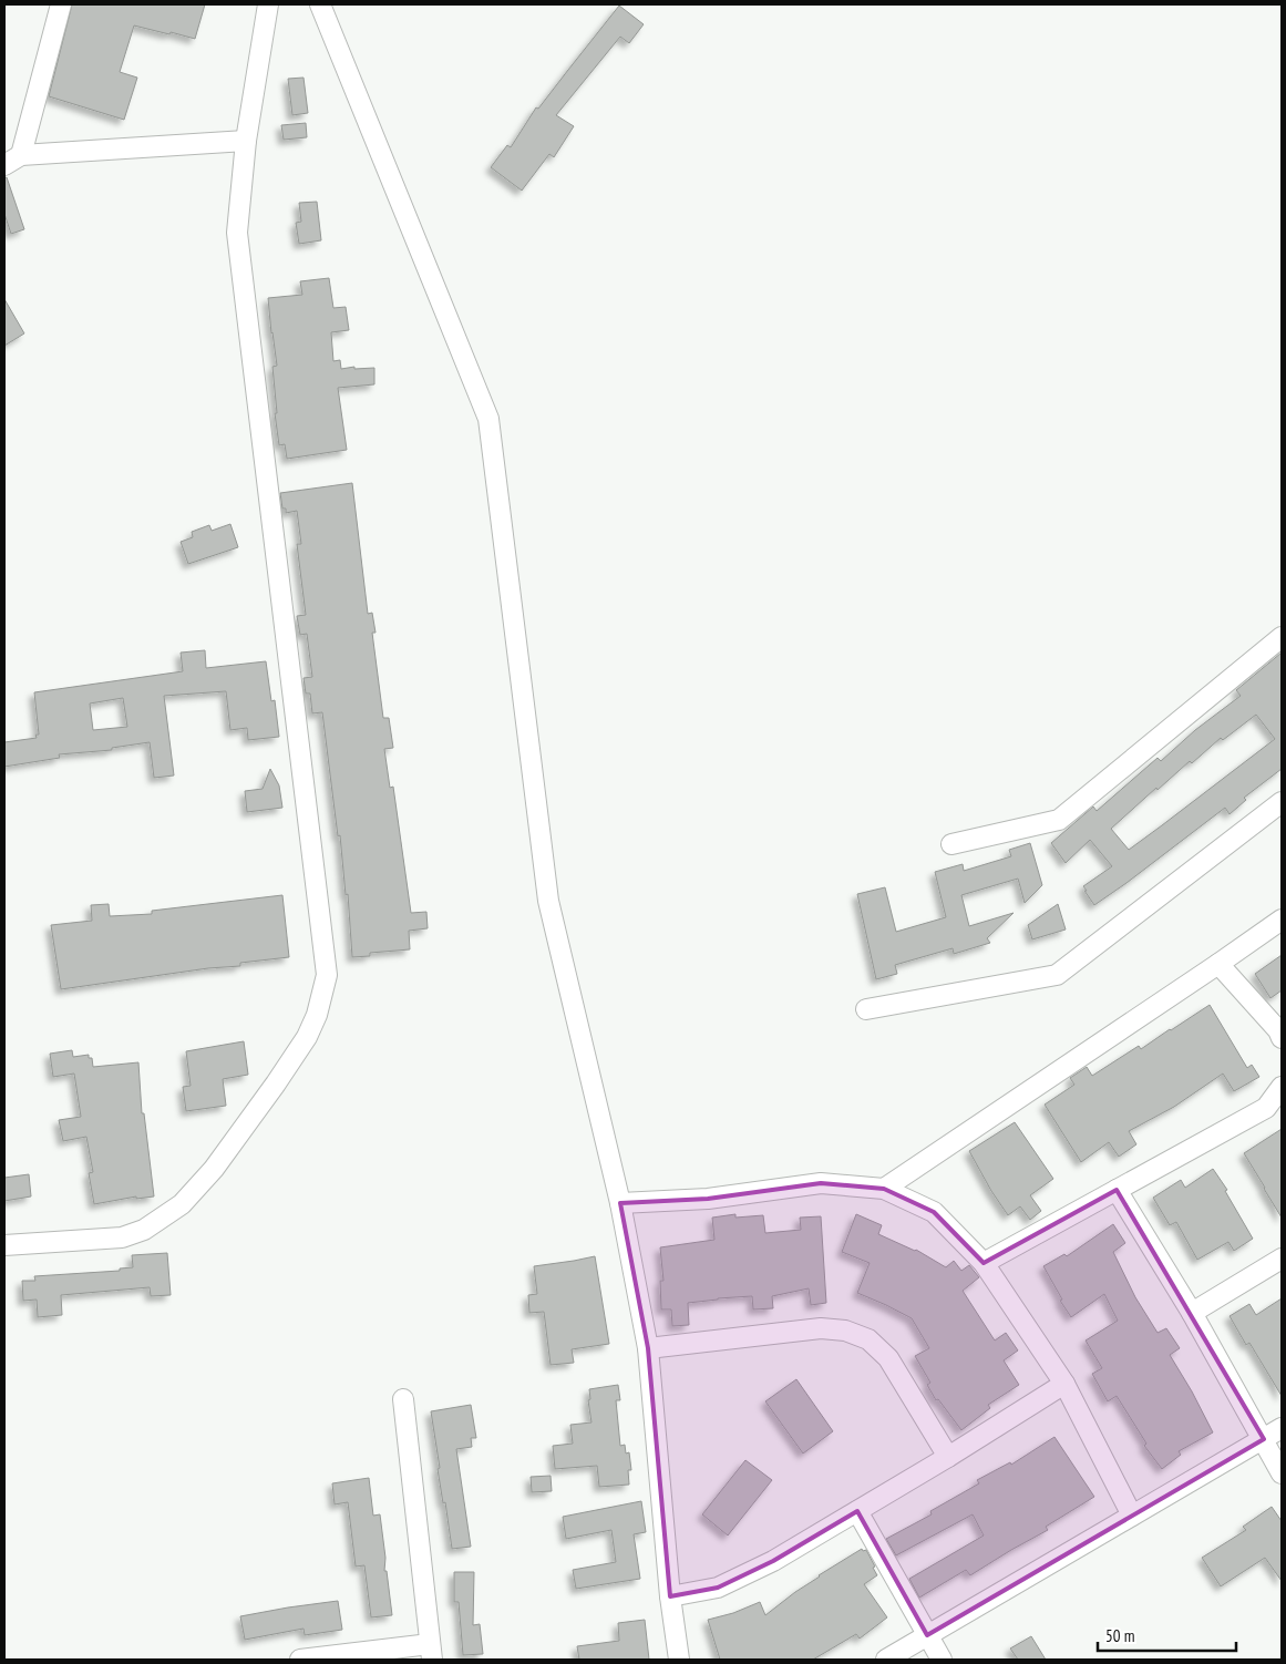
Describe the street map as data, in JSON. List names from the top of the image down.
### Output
{
  "scale_bar": "50 m"
}
